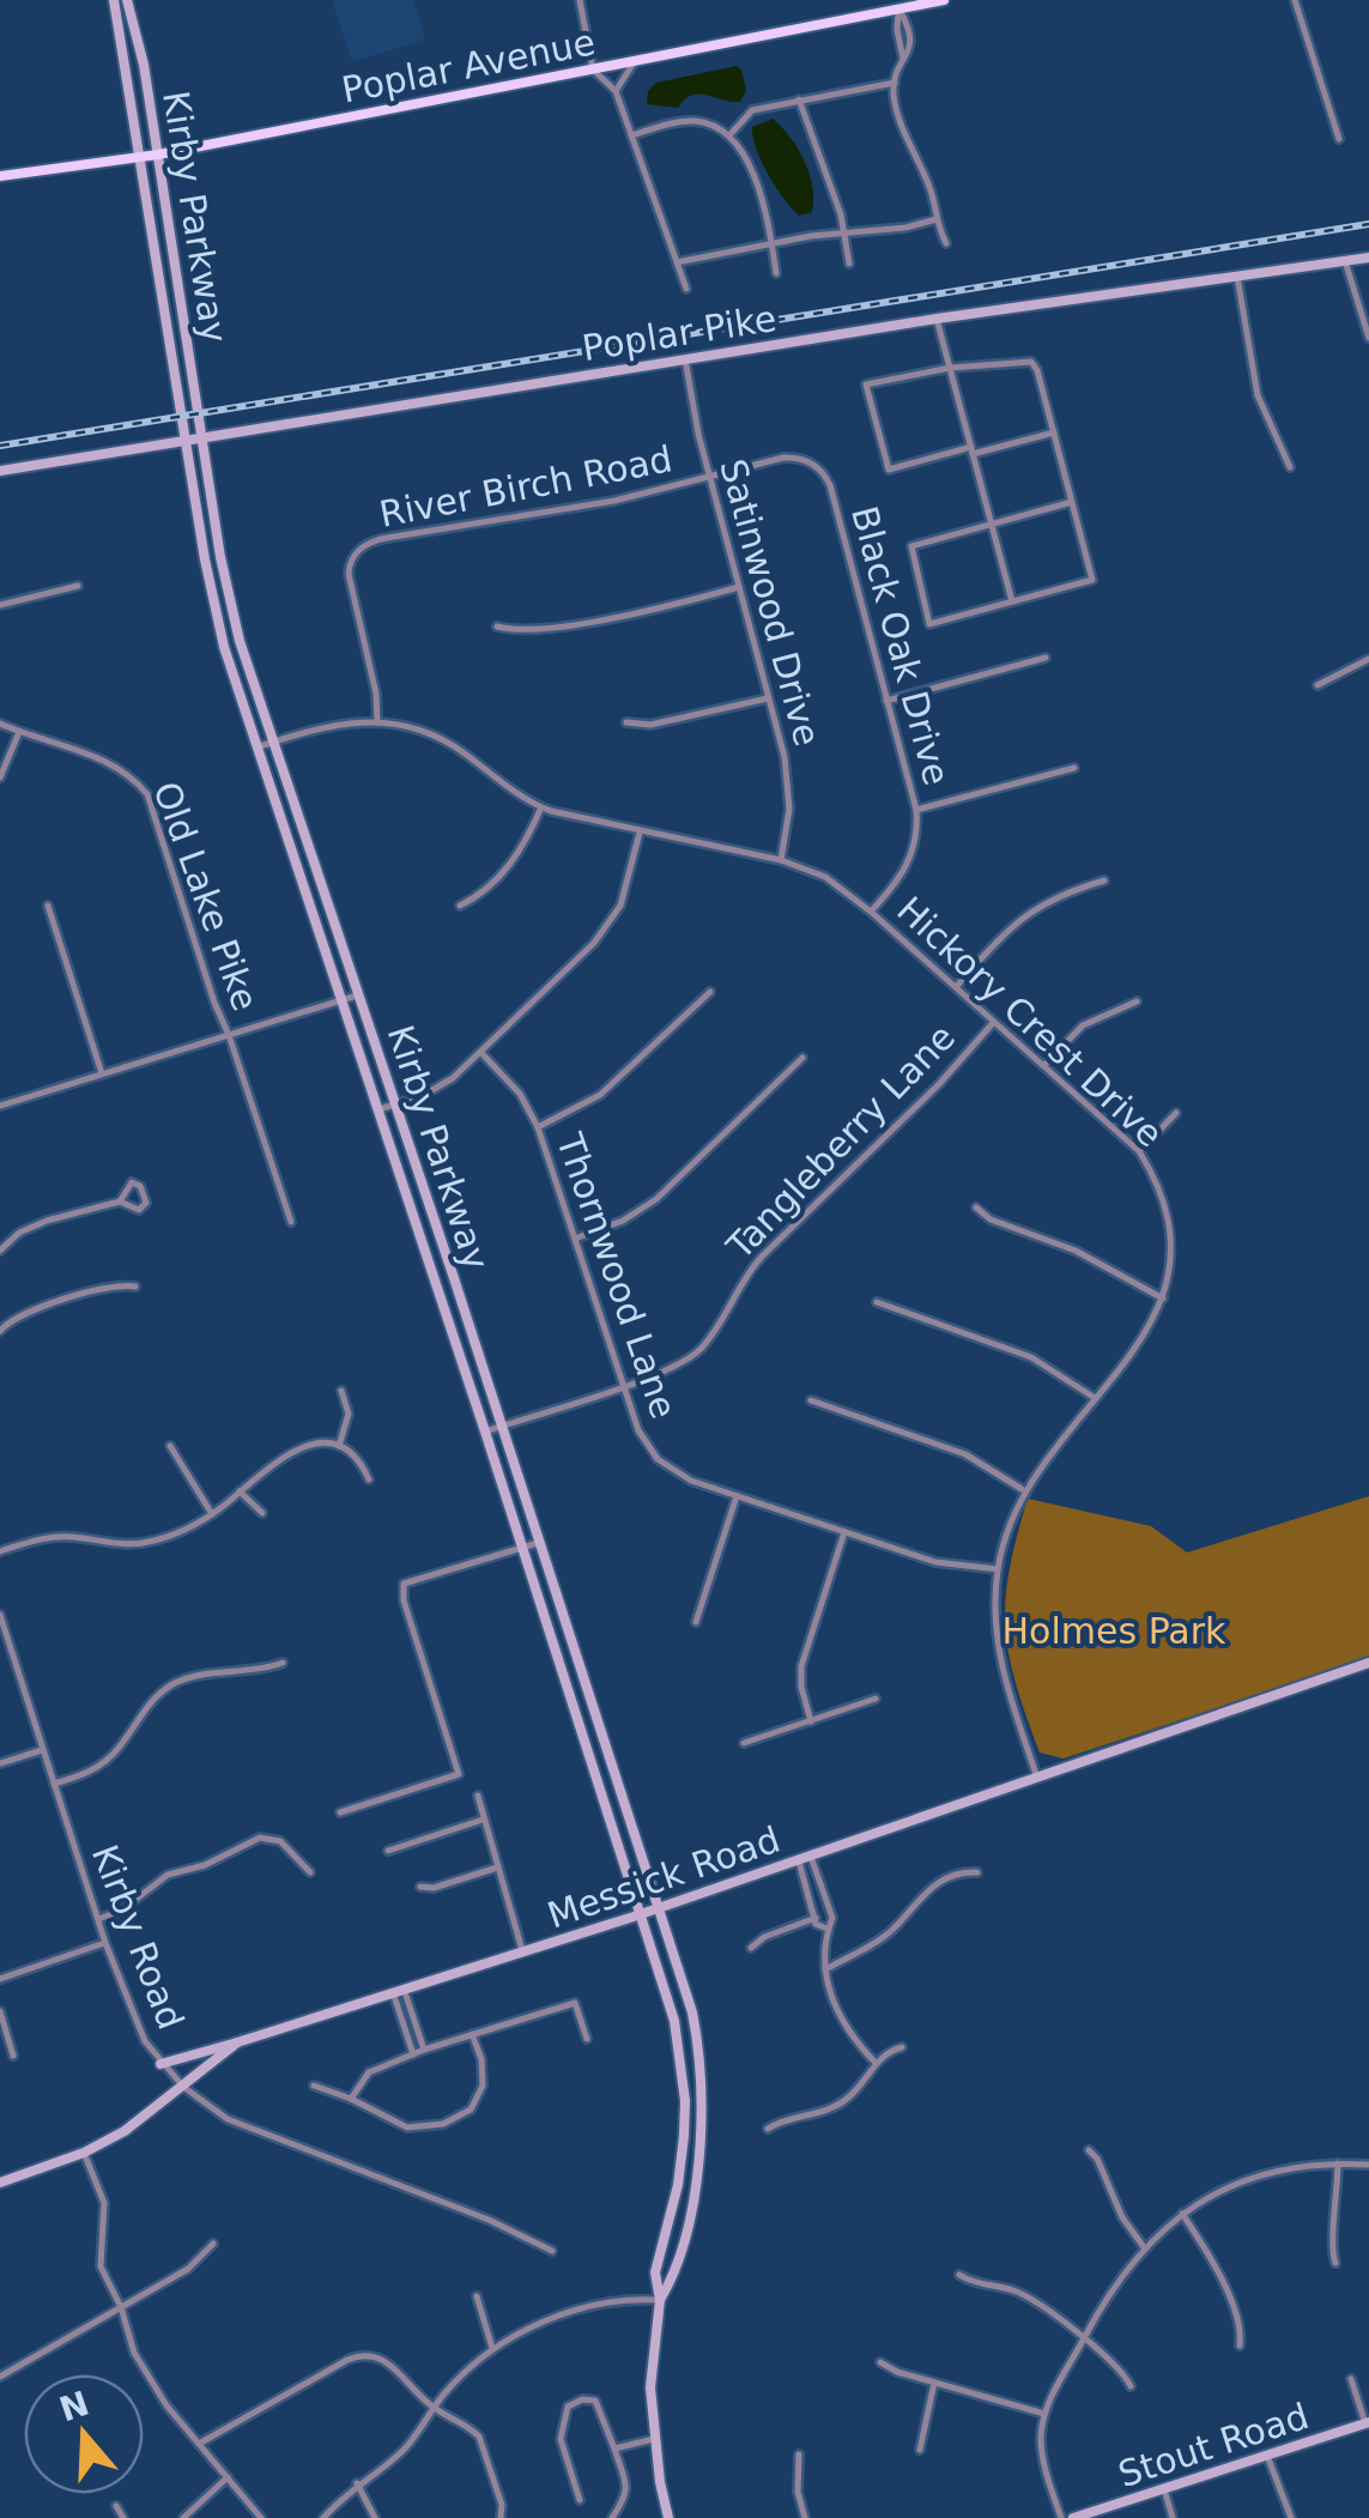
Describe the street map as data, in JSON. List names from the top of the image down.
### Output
{
  "streets": {
    "main road": [
      "Poplar Avenue",
      "Kirby Parkway",
      "Poplar Pike",
      "Messick Road",
      "Stout Road"
    ],
    "street": [
      "River Birch Road",
      "Satinwood Drive",
      "Black Oak Drive",
      "Old Lake Pike",
      "Hickory Crest Drive",
      "Tangleberry Lane",
      "Thornwood Lane",
      "Kirby Road"
    ]
  },
  "crossings": [
    ["Poplar Avenue", "Kirby Parkway"],
    ["Kirby Parkway", "Poplar Pike"],
    ["Kirby Parkway", "Hickory Crest Drive"],
    ["Kirby Parkway", "Tangleberry Lane"],
    ["Kirby Parkway", "Messick Road"],
    ["Poplar Pike", "Satinwood Drive"],
    ["River Birch Road", "Satinwood Drive"],
    ["River Birch Road", "Black Oak Drive"],
    ["River Birch Road", "Hickory Crest Drive"],
    ["Satinwood Drive", "Hickory Crest Drive"],
    ["Black Oak Drive", "Hickory Crest Drive"],
    ["Hickory Crest Drive", "Tangleberry Lane"],
    ["Hickory Crest Drive", "Thornwood Lane"],
    ["Hickory Crest Drive", "Messick Road"],
    ["Tangleberry Lane", "Thornwood Lane"],
    ["Messick Road", "Kirby Road"]
  ],
  "parks": ["Holmes Park"],
  "north": "top"
}
